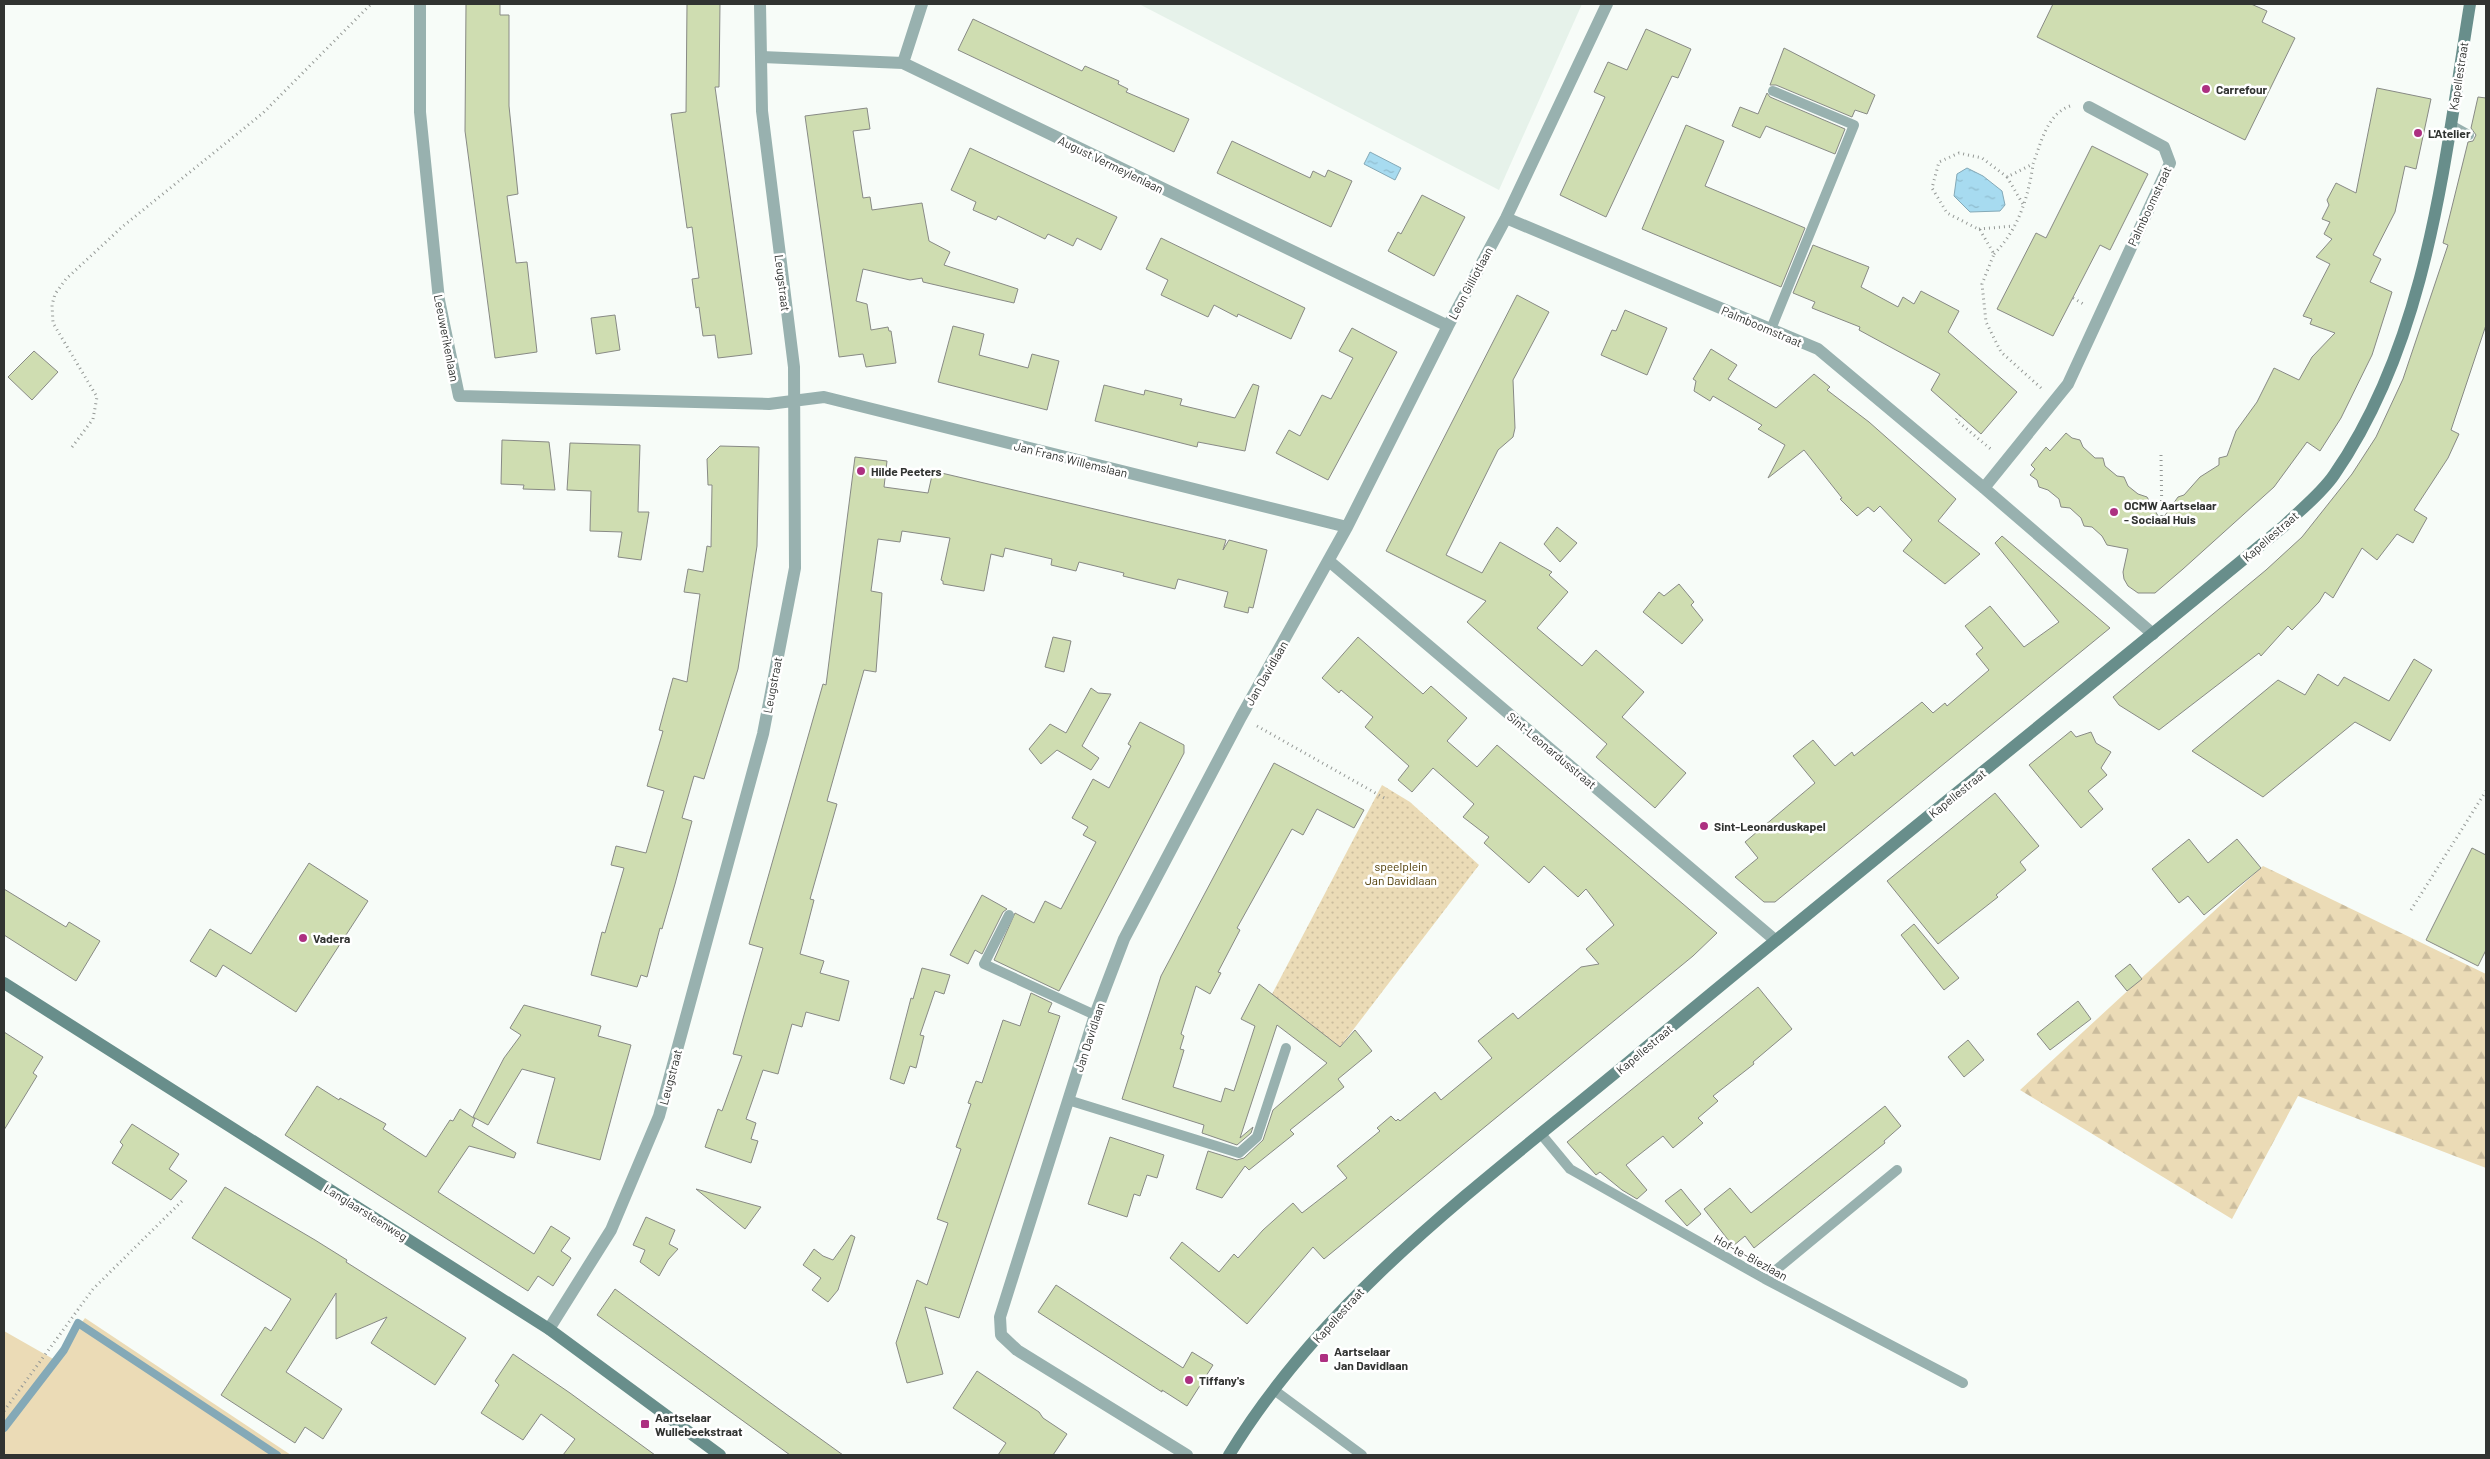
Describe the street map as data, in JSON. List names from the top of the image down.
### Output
{
  "streets": {
    "street": [
      "Kapellestraat",
      "August Vermeylenlaan",
      "Palmboomstraat",
      "Leugstraat",
      "Leon Gilliotlaan",
      "Leeuwerikenlaan",
      "Jan Frans Willemslaan",
      "Jan Davidlaan",
      "Sint-Leonardusstraat",
      "Langlaarsteenweg"
    ],
    "lane": ["Hof-te-Biezlaan"]
  },
  "crossings": [
    ["Kapellestraat", "Palmboomstraat"],
    ["Kapellestraat", "Sint-Leonardusstraat"],
    ["Kapellestraat", "Hof-te-Biezlaan"],
    ["August Vermeylenlaan", "Leugstraat"],
    ["August Vermeylenlaan", "Leon Gilliotlaan"],
    ["Palmboomstraat", "Leon Gilliotlaan"],
    ["Leugstraat", "Leeuwerikenlaan"],
    ["Leugstraat", "Jan Frans Willemslaan"],
    ["Leugstraat", "Langlaarsteenweg"],
    ["Leon Gilliotlaan", "Jan Frans Willemslaan"],
    ["Leon Gilliotlaan", "Jan Davidlaan"],
    ["Leon Gilliotlaan", "Sint-Leonardusstraat"],
    ["Leeuwerikenlaan", "Jan Frans Willemslaan"],
    ["Jan Davidlaan", "Sint-Leonardusstraat"]
  ],
  "parks": ["speelplein Jan Davidlaan"],
  "places": {
    "other": [
      "Carrefour",
      "L'Atelier",
      "Hilde Peeters",
      "OCMW Aartselaar - Sociaal Huis",
      "Sint-Leonarduskapel",
      "Vadera",
      "Tiffany's"
    ],
    "transit": ["Aartselaar Jan Davidlaan", "Aartselaar Wullebeekstraat"]
  }
}
